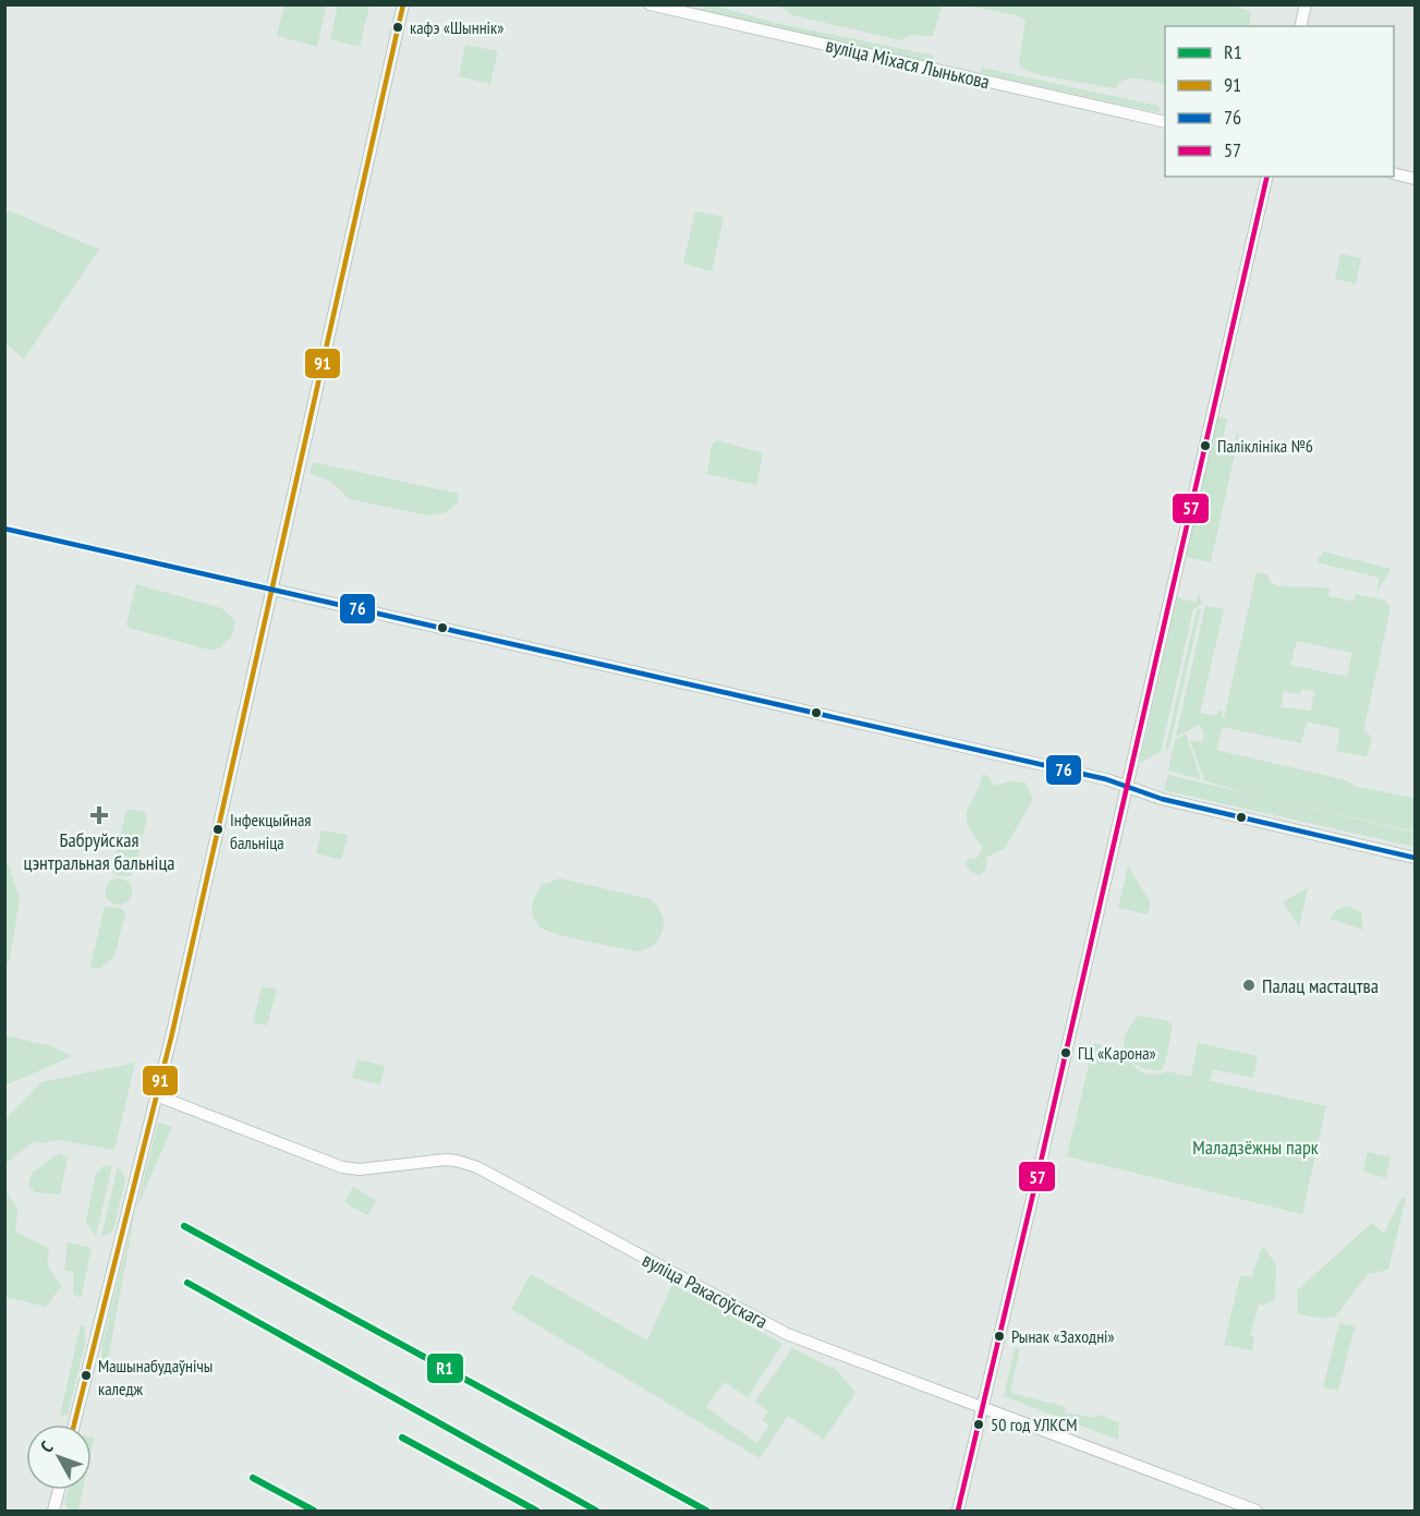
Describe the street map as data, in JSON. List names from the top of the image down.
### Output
{
  "streets": {
    "main road": ["вуліца Міхася Лынькова", "вуліца Ракасоўскага"]
  },
  "parks": ["Маладзёжны парк"],
  "places": {
    "other": [
      "кафэ «Шыннік»",
      "Паліклініка №6",
      "Інфекцыйная бальніца",
      "Палац мастацтва",
      "ГЦ «Карона»",
      "Рынак «Заходні»",
      "Машынабудаўнічы каледж",
      "50 год УЛКСМ"
    ],
    "health": ["Бабруйская цэнтральная бальніца"]
  },
  "lines": [
    "transit line 91",
    "transit line 57",
    "transit line 76",
    "transit line R1"
  ],
  "legend": [
    "R1",
    "91",
    "76",
    "57"
  ],
  "north": "top left"
}
